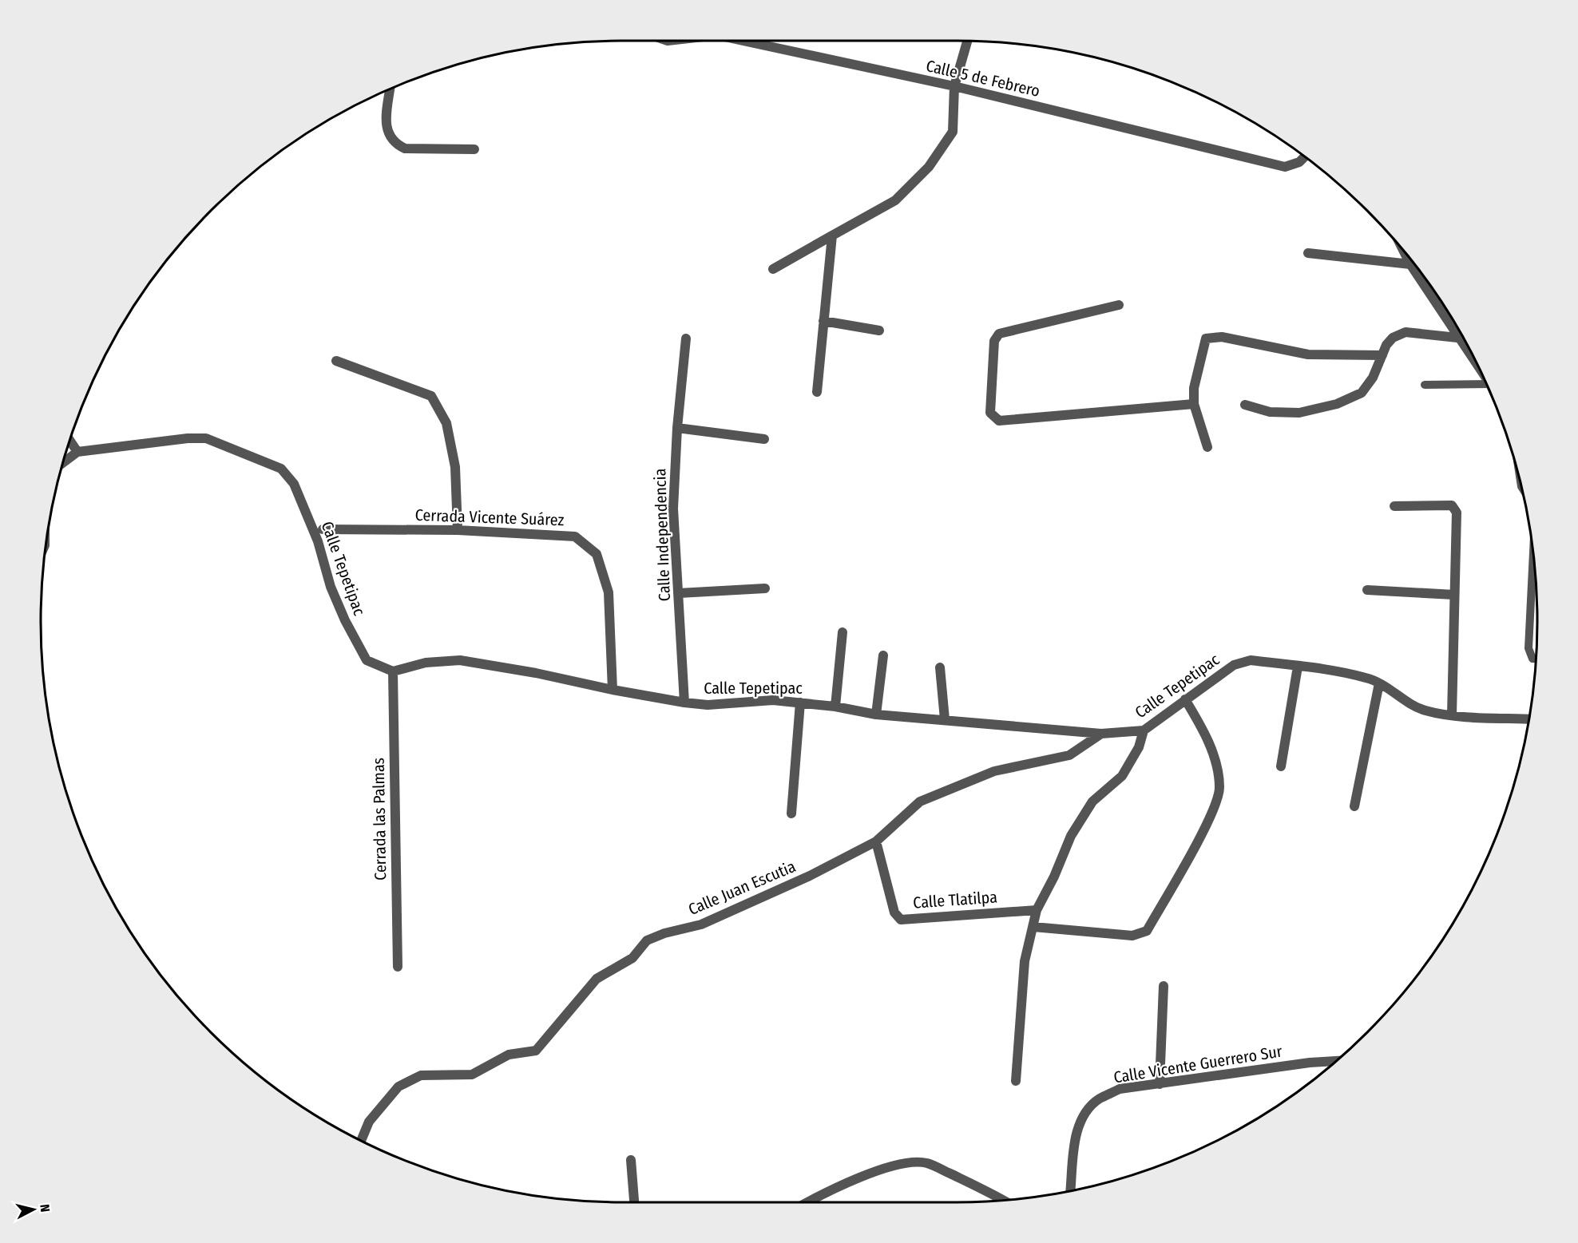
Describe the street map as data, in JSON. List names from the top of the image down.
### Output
{
  "streets": {
    "street": [
      "Calle 5 de Febrero",
      "Cerrada Vicente Suárez",
      "Calle Independencia",
      "Calle Tepetipac",
      "Cerrada las Palmas",
      "Calle Juan Escutia",
      "Calle Tlatilpa",
      "Calle Vicente Guerrero Sur"
    ]
  },
  "crossings": [
    ["Cerrada Vicente Suárez", "Calle Tepetipac"],
    ["Calle Independencia", "Calle Tepetipac"],
    ["Calle Tepetipac", "Cerrada las Palmas"],
    ["Calle Tepetipac", "Calle Juan Escutia"],
    ["Calle Juan Escutia", "Calle Tlatilpa"]
  ],
  "north": "right"
}
